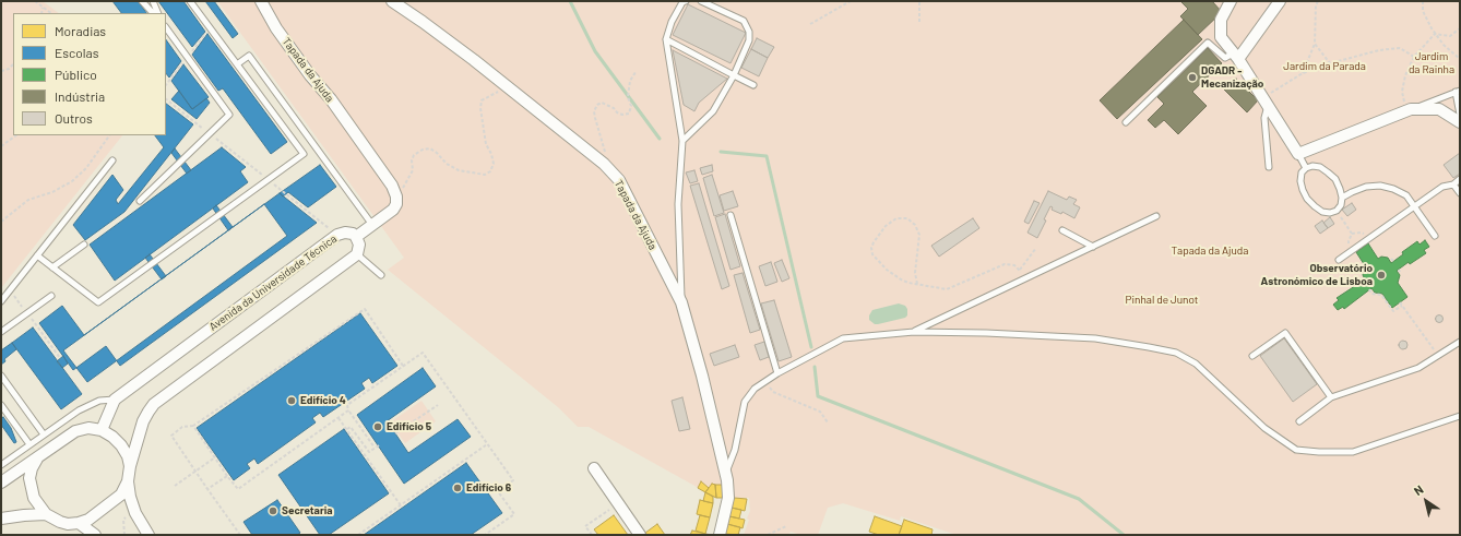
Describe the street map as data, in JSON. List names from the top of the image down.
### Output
{
  "streets": {
    "street": ["Tapada da Ajuda", "Avenida da Universidade Técnica"]
  },
  "parks": [
    "Jardim da Rainha",
    "Jardim da Parada",
    "Tapada da Ajuda",
    "Pinhal de Junot"
  ],
  "places": [
    "DGADR - Mecanização",
    "Observatório Astronómico de Lisboa",
    "Edifício 4",
    "Edifício 5",
    "Edifício 6",
    "Secretaria"
  ],
  "legend": [
    "Moradias",
    "Escolas",
    "Público",
    "Indústria",
    "Outros"
  ],
  "north": "top left"
}
